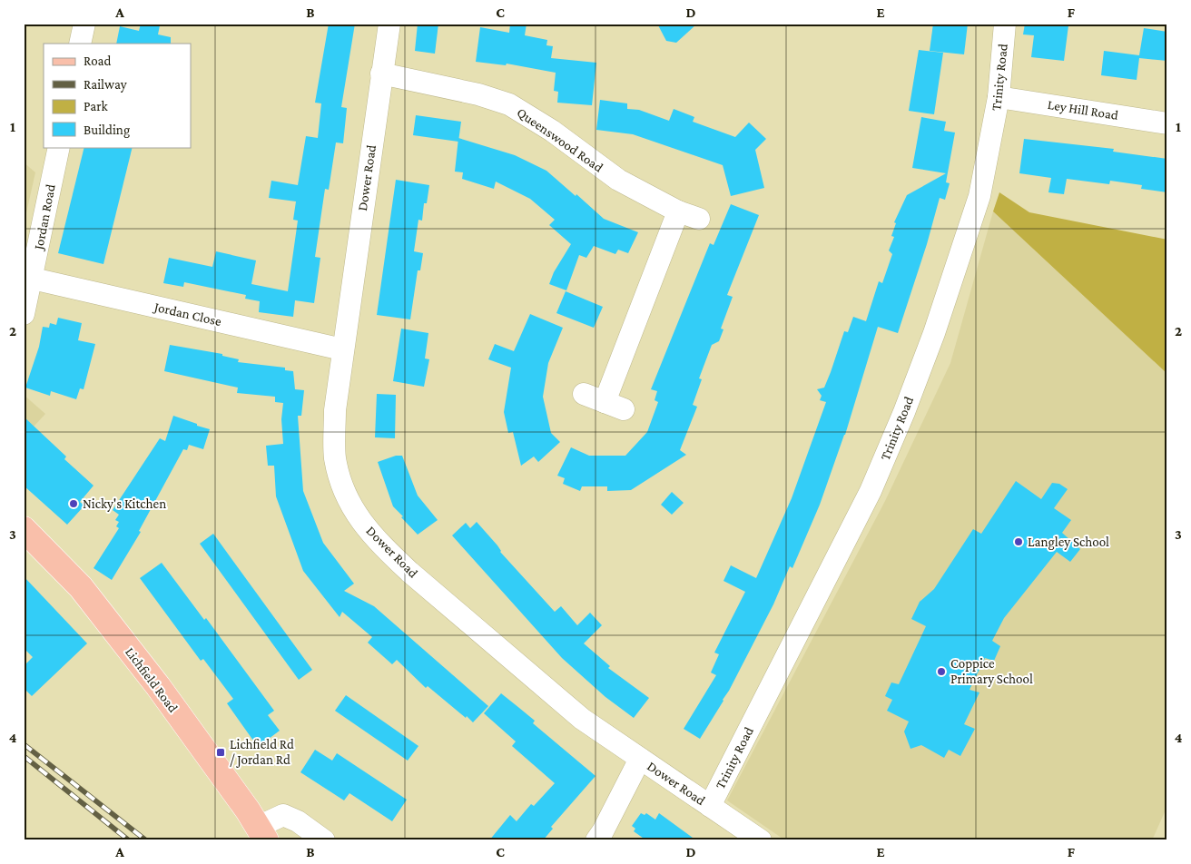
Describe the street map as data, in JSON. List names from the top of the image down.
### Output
{
  "streets": {
    "main road": ["Lichfield Road"],
    "street": [
      "Trinity Road",
      "Ley Hill Road",
      "Queenswood Road",
      "Dower Road",
      "Jordan Road",
      "Jordan Close"
    ]
  },
  "crossings": [
    ["Trinity Road", "Ley Hill Road"],
    ["Trinity Road", "Dower Road"],
    ["Queenswood Road", "Dower Road"],
    ["Dower Road", "Jordan Close"],
    ["Jordan Road", "Jordan Close"]
  ],
  "places": {
    "other": ["Nicky's Kitchen", "Langley School", "Coppice Primary School"],
    "transit": ["Lichfield Rd / Jordan Rd"]
  },
  "legend": [
    "Road",
    "Railway",
    "Park",
    "Building"
  ],
  "grid": {
    "columns": [
      "A",
      "B",
      "C",
      "D",
      "E",
      "F"
    ],
    "rows": [
      "1",
      "2",
      "3",
      "4"
    ]
  }
}
